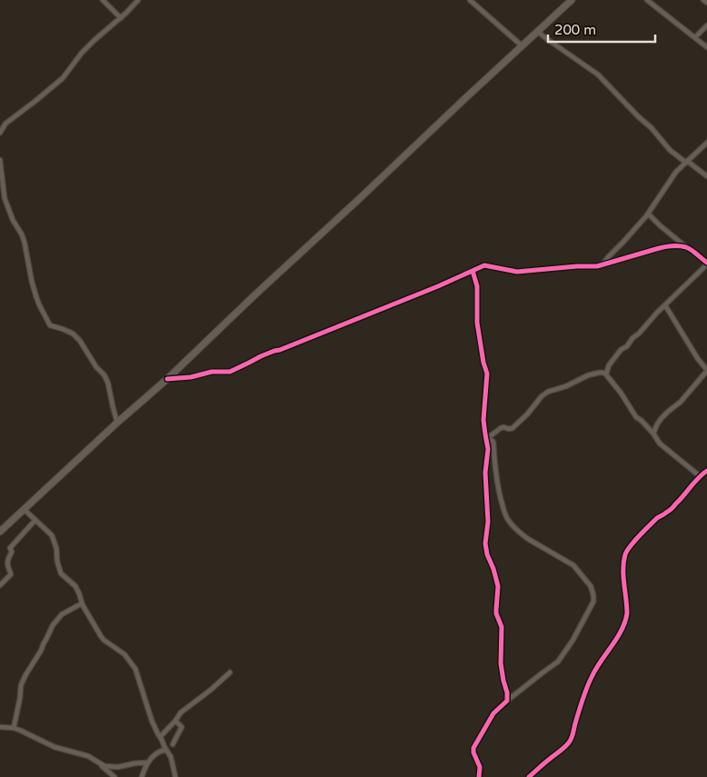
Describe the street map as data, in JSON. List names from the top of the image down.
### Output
{
  "scale_bar": "200 m"
}
